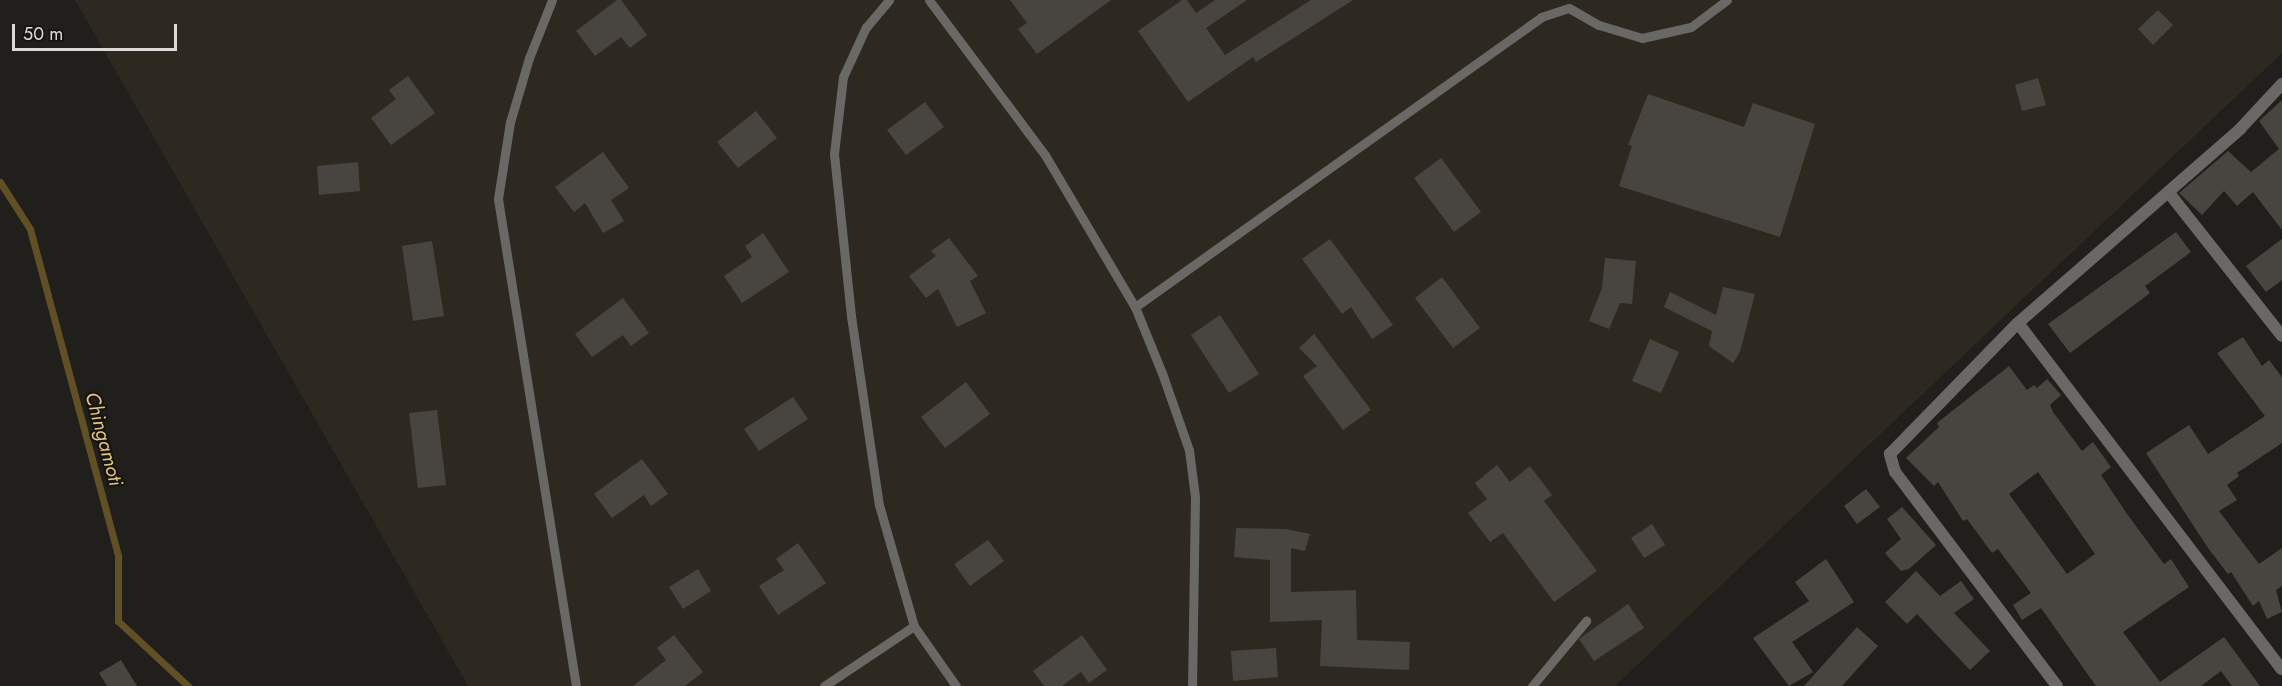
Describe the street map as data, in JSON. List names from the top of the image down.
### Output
{
  "water": ["Chingamoti"],
  "scale_bar": "50 m"
}
